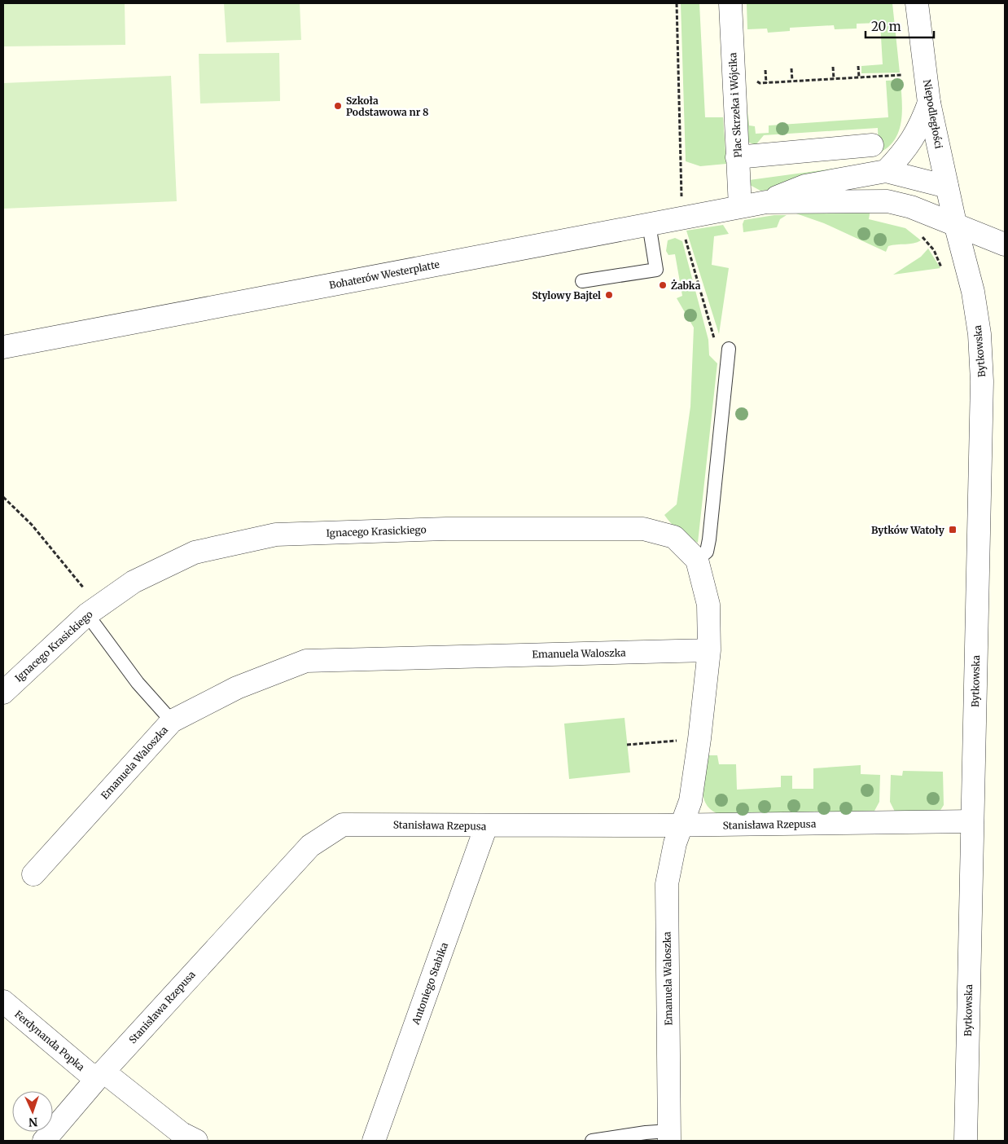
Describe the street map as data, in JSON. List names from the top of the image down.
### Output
{
  "streets": {
    "street": [
      "Plac Skrzeka i Wójcika",
      "Niepodległości",
      "Bohaterów Westerplatte",
      "Bytkowska",
      "Ignacego Krasickiego",
      "Emanuela Waloszka",
      "Stanisława Rzepusa",
      "Antoniego Stabika",
      "Ferdynanda Popka"
    ]
  },
  "crossings": [
    ["Plac Skrzeka i Wójcika", "Bohaterów Westerplatte"],
    ["Niepodległości", "Bohaterów Westerplatte"],
    ["Niepodległości", "Bytkowska"],
    ["Bohaterów Westerplatte", "Bytkowska"],
    ["Bytkowska", "Stanisława Rzepusa"],
    ["Emanuela Waloszka", "Stanisława Rzepusa"],
    ["Stanisława Rzepusa", "Antoniego Stabika"],
    ["Stanisława Rzepusa", "Ferdynanda Popka"]
  ],
  "places": {
    "other": ["Szkoła Podstawowa nr 8", "Żabka", "Stylowy Bajtel"],
    "transit": ["Bytków Watoły"]
  },
  "scale_bar": "20 m",
  "north": "bottom"
}
